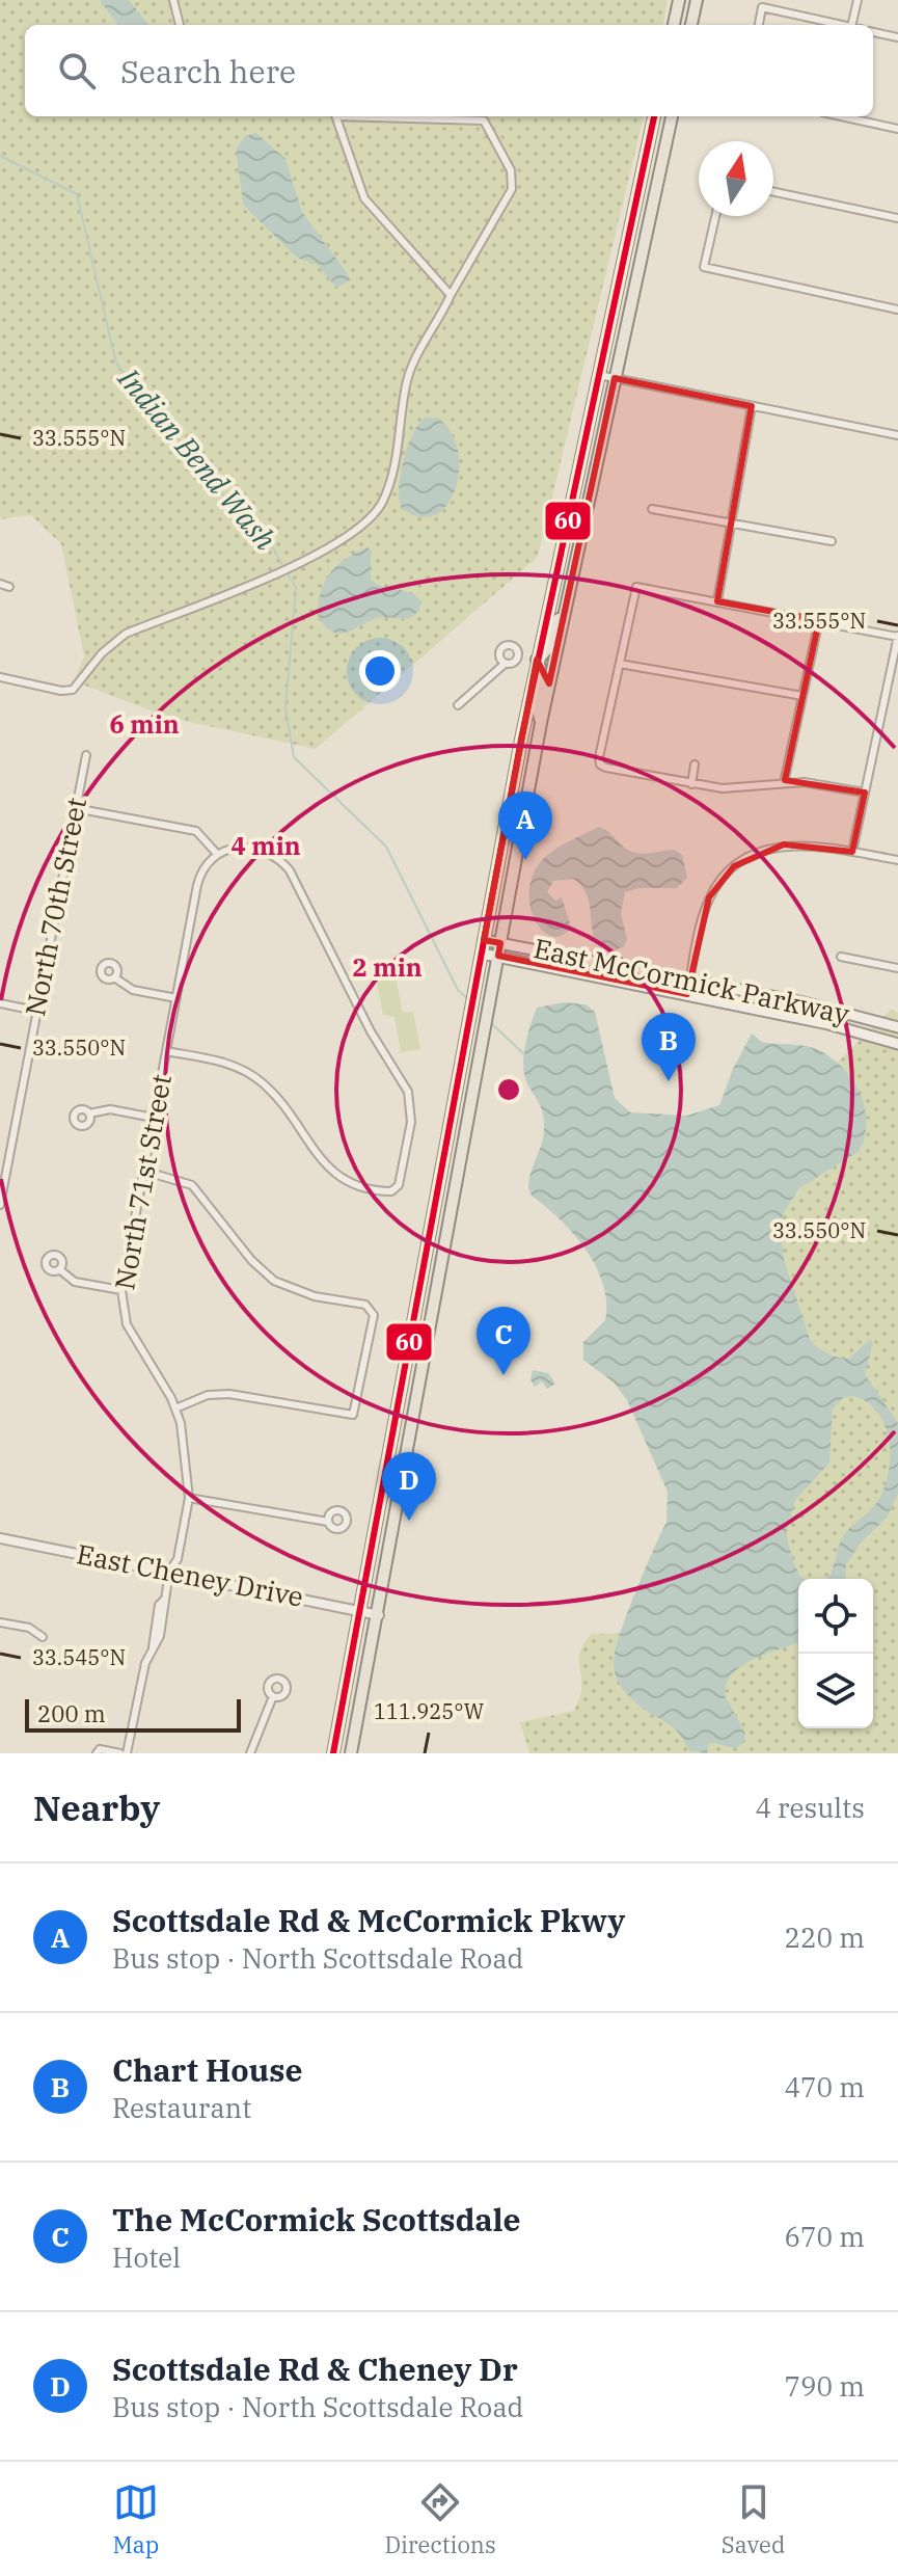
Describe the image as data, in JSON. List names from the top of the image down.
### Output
{
  "streets": {
    "main road": ["East McCormick Parkway"],
    "street": ["North 70th Street", "North 71st Street", "East Cheney Drive"]
  },
  "crossings": [
    ["North 71st Street", "East Cheney Drive"]
  ],
  "water": ["Indian Bend Wash"],
  "lines": ["transit line 60"],
  "scale_bar": "200 m",
  "north": "top",
  "page": {
    "search": "Search here",
    "pins": [
      "A",
      "B",
      "C",
      "D"
    ],
    "scale": "200 m",
    "heading": ["Nearby", "4 results"],
    "list": [
      {
        "mark": "A",
        "name": "Scottsdale Rd & McCormick Pkwy",
        "note": "Bus stop · North Scottsdale Road",
        "value": "220 m"
      },
      {
        "mark": "B",
        "name": "Chart House",
        "note": "Restaurant",
        "value": "470 m"
      },
      {
        "mark": "C",
        "name": "The McCormick Scottsdale",
        "note": "Hotel",
        "value": "670 m"
      },
      {
        "mark": "D",
        "name": "Scottsdale Rd & Cheney Dr",
        "note": "Bus stop · North Scottsdale Road",
        "value": "790 m"
      }
    ],
    "nav": ["Map", "Directions", "Saved"]
  },
  "coordinates": [
    "33.555°N",
    "33.550°N",
    "33.545°N",
    "111.925°W"
  ],
  "rings": ["6 min", "4 min", "2 min"]
}
